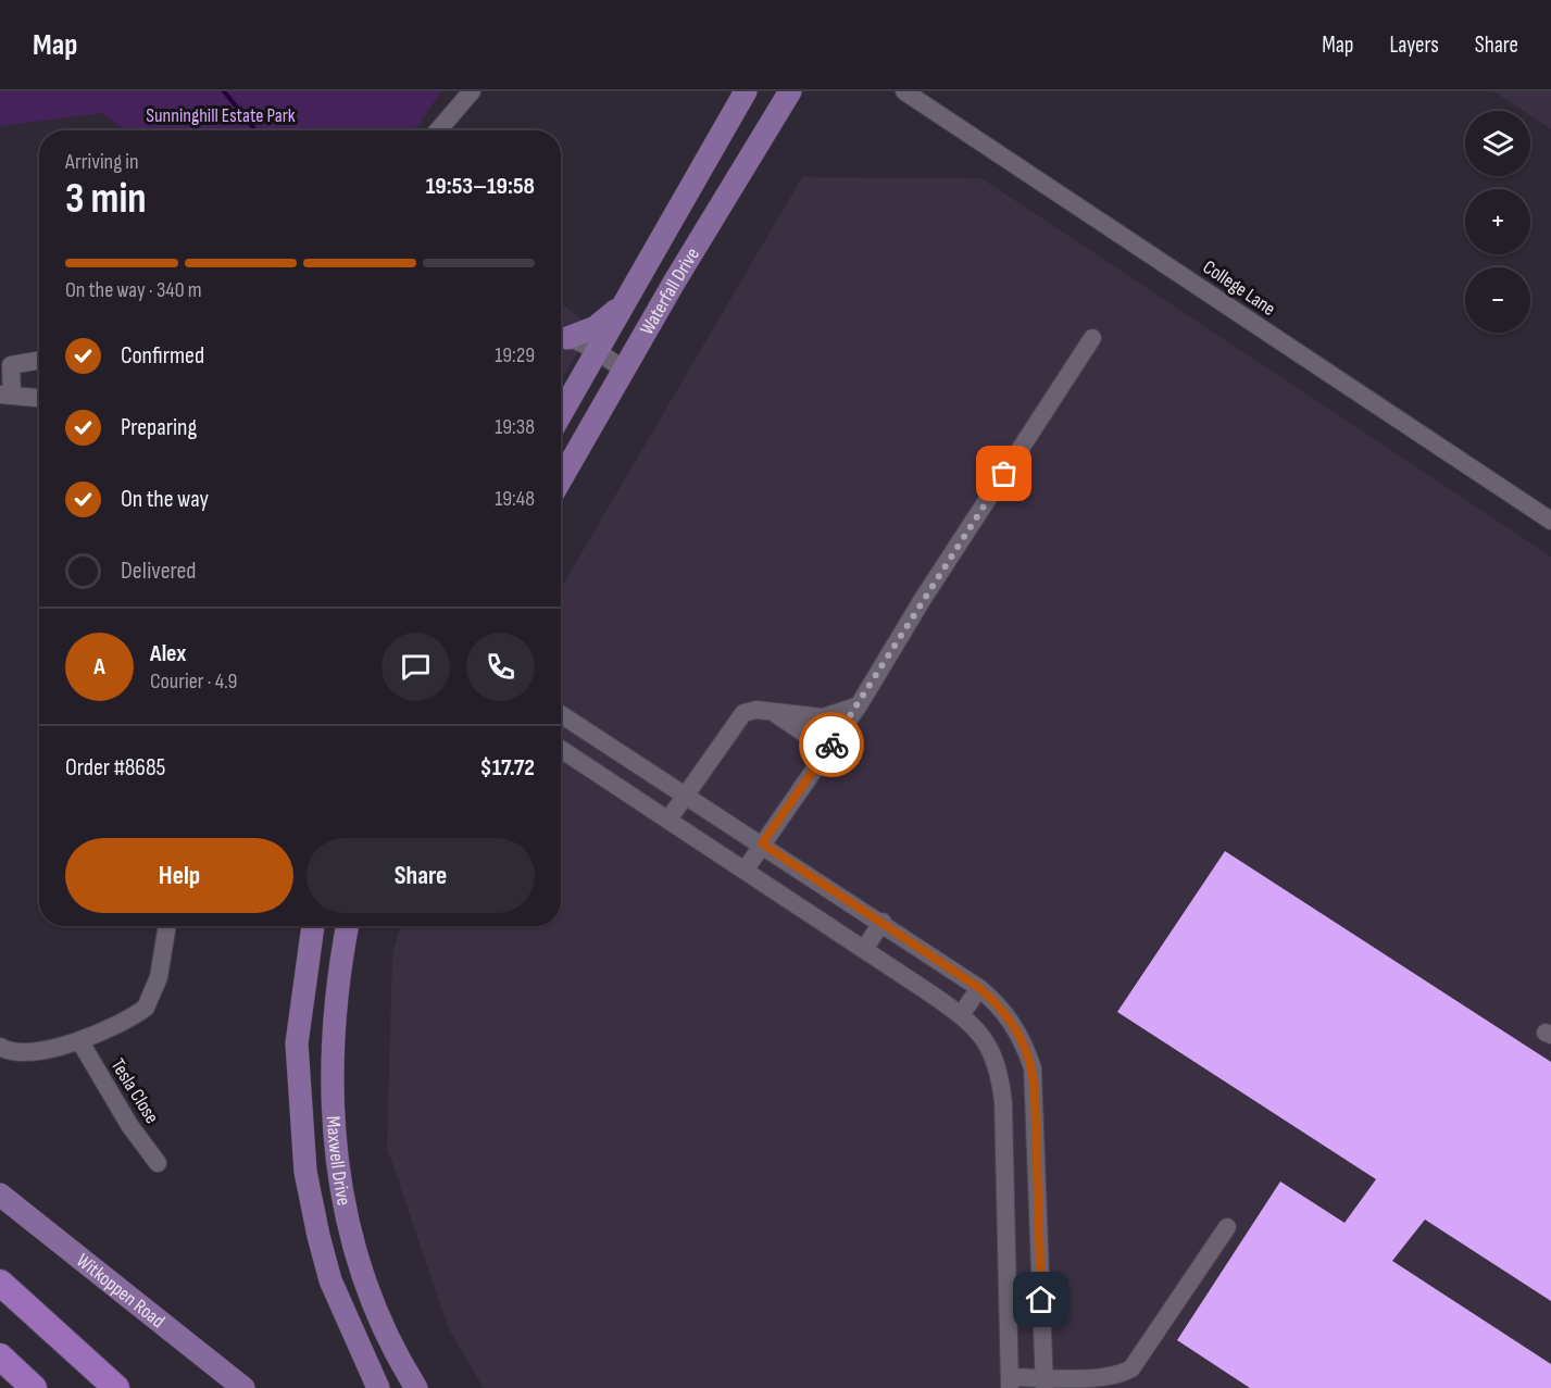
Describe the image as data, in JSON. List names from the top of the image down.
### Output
{
  "streets": {
    "main road": ["Waterfall Drive", "Maxwell Drive", "Witkoppen Road"],
    "street": ["College Lane", "Tesla Close"]
  },
  "parks": ["Sunninghill Estate Park"],
  "page": {
    "header": "Map",
    "nav": ["Map", "Layers", "Share"],
    "map_buttons": ["+", "−"],
    "heading": ["3 min", "Arriving in", "19:53–19:58"],
    "panel": [
      "Alex",
      "Courier · 4.9",
      "Order #8685",
      "$17.72"
    ],
    "bar": "On the way · 340 m",
    "list": [
      ["Confirmed", "19:29"],
      ["Preparing", "19:38"],
      ["On the way", "19:48"],
      "Delivered"
    ],
    "round": "A",
    "buttons": ["Help", "Share"]
  }
}
